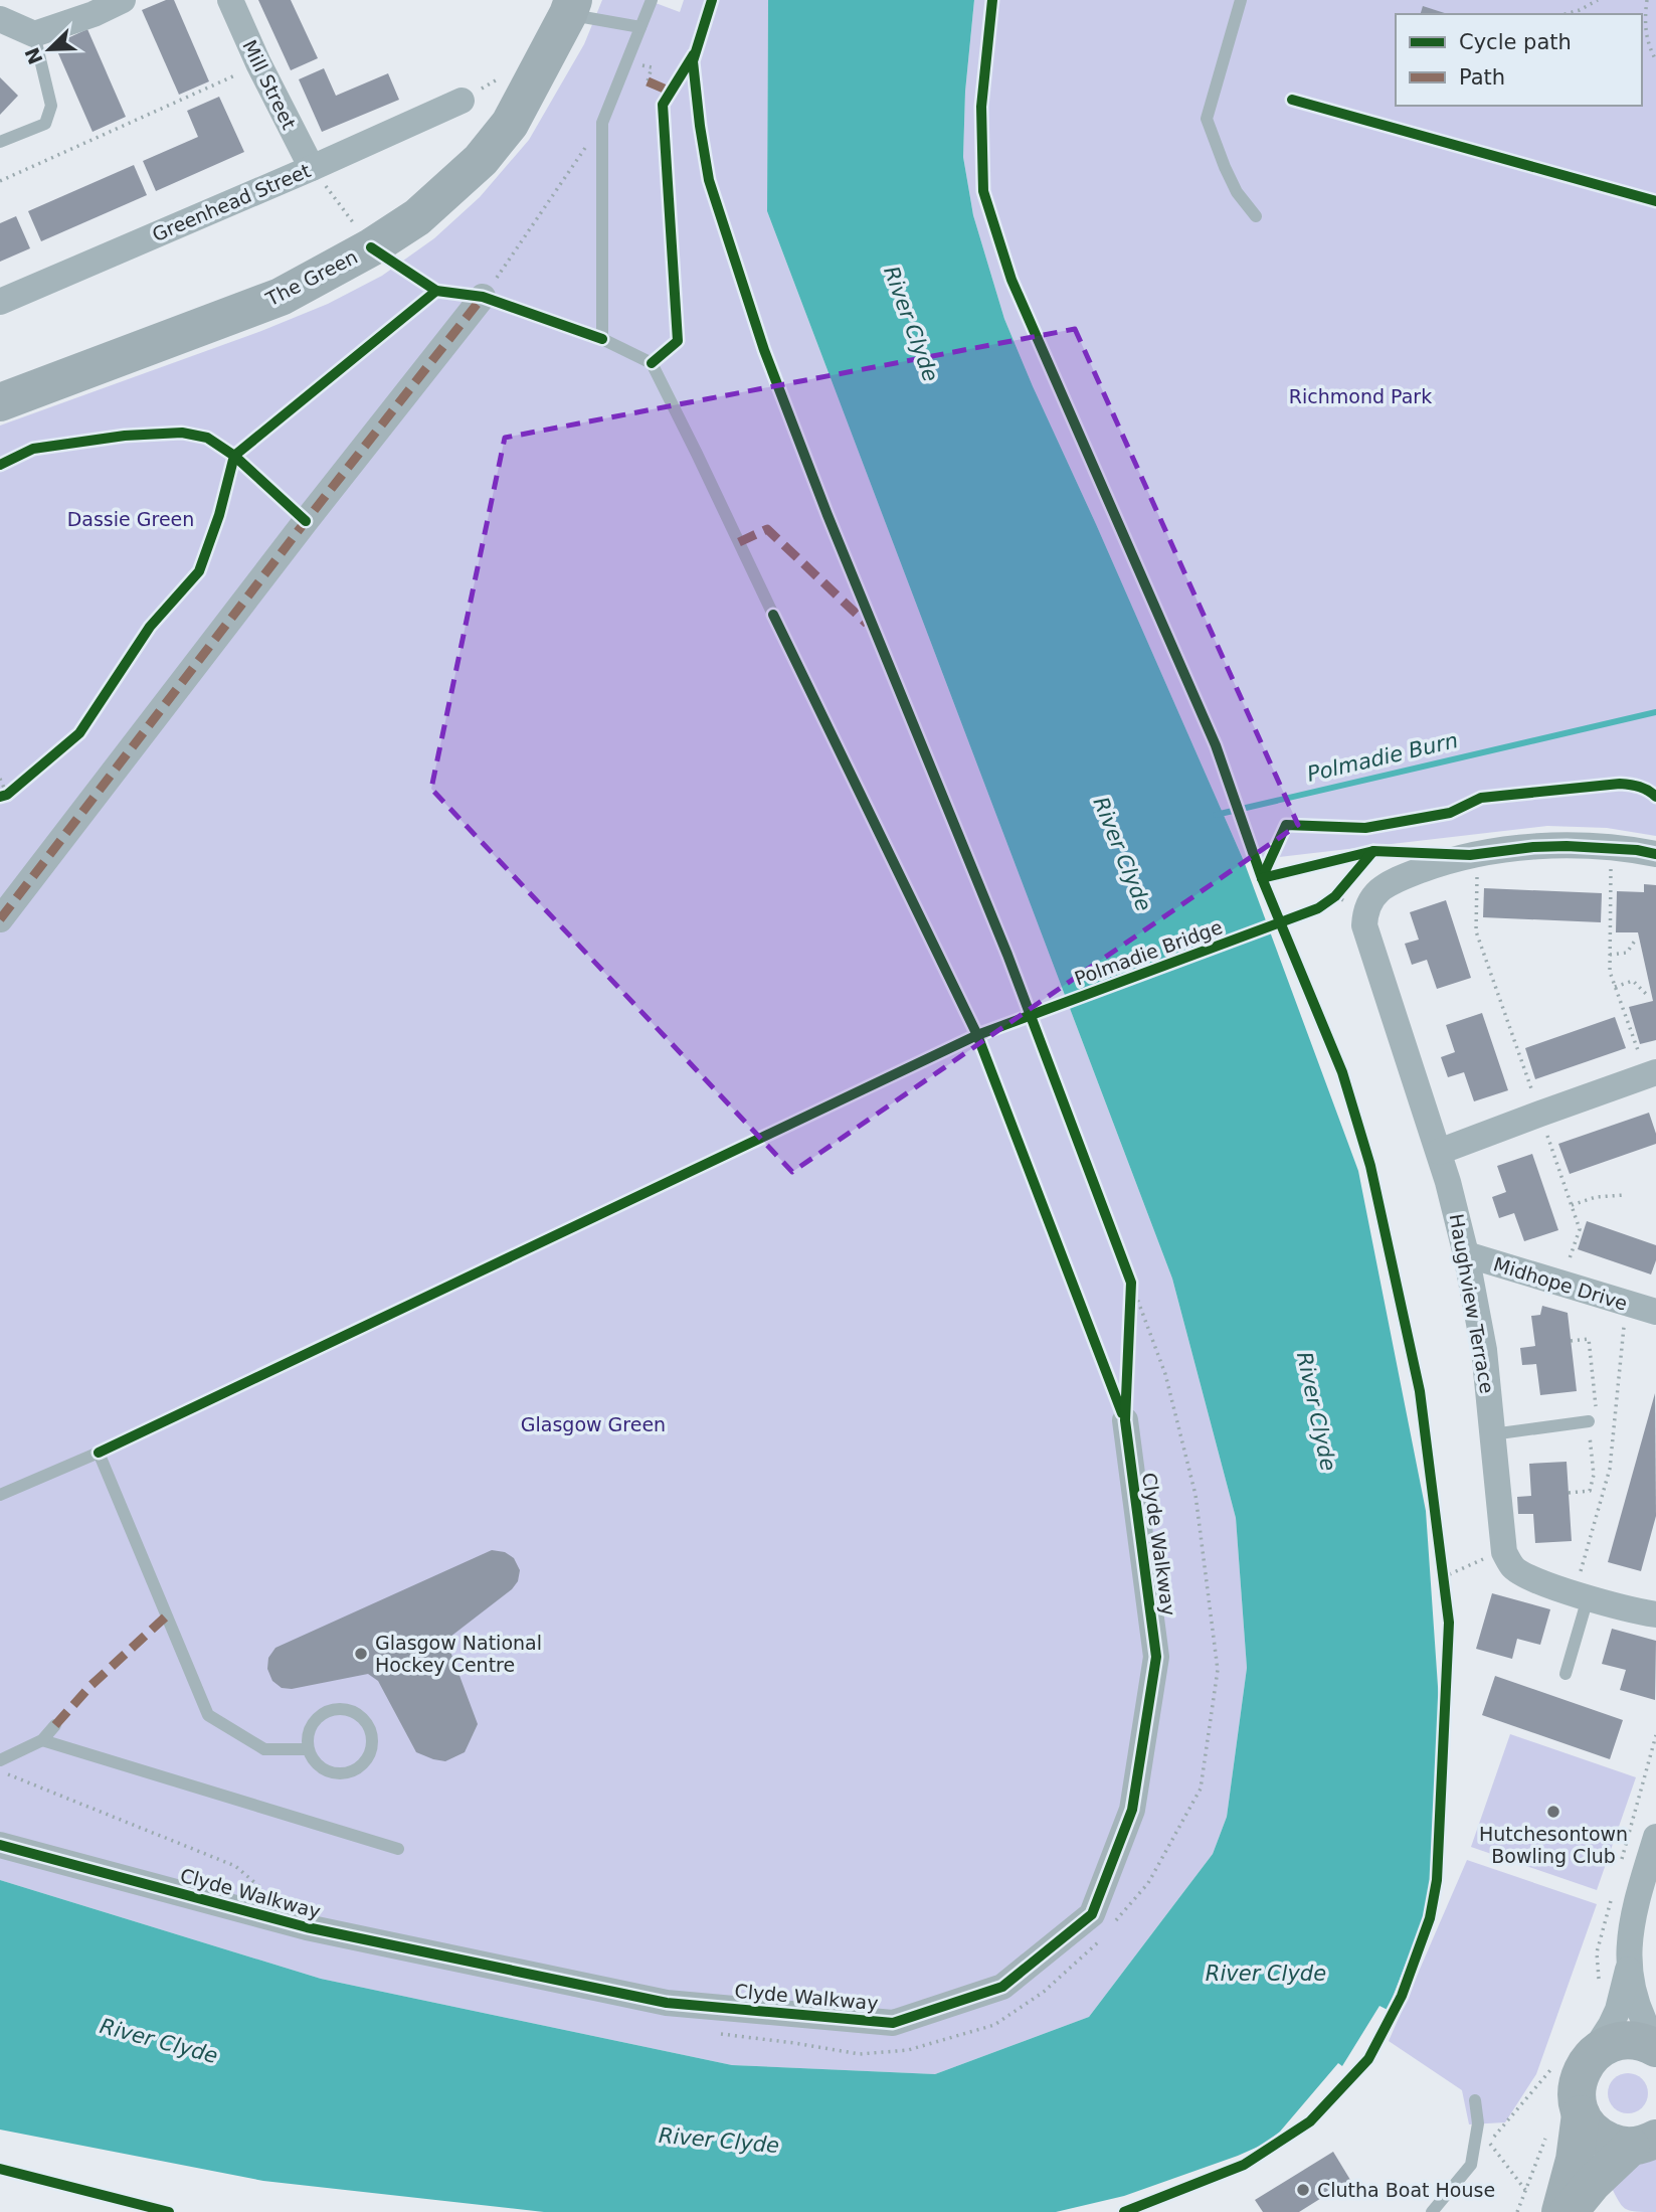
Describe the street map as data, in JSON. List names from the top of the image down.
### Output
{
  "streets": {
    "main road": ["The Green"],
    "street": [
      "Mill Street",
      "Greenhead Street",
      "Midhope Drive",
      "Haughview Terrace",
      "Clyde Walkway"
    ],
    "cycle path": ["Polmadie Bridge"]
  },
  "crossings": [
    ["Mill Street", "Greenhead Street"],
    ["Midhope Drive", "Haughview Terrace"]
  ],
  "water": ["River Clyde", "Polmadie Burn"],
  "parks": ["Richmond Park", "Dassie Green", "Glasgow Green"],
  "places": ["Glasgow National Hockey Centre", "Hutchesontown Bowling Club", "Clutha Boat House"],
  "legend": ["Cycle path", "Path"],
  "north": "bottom left"
}
